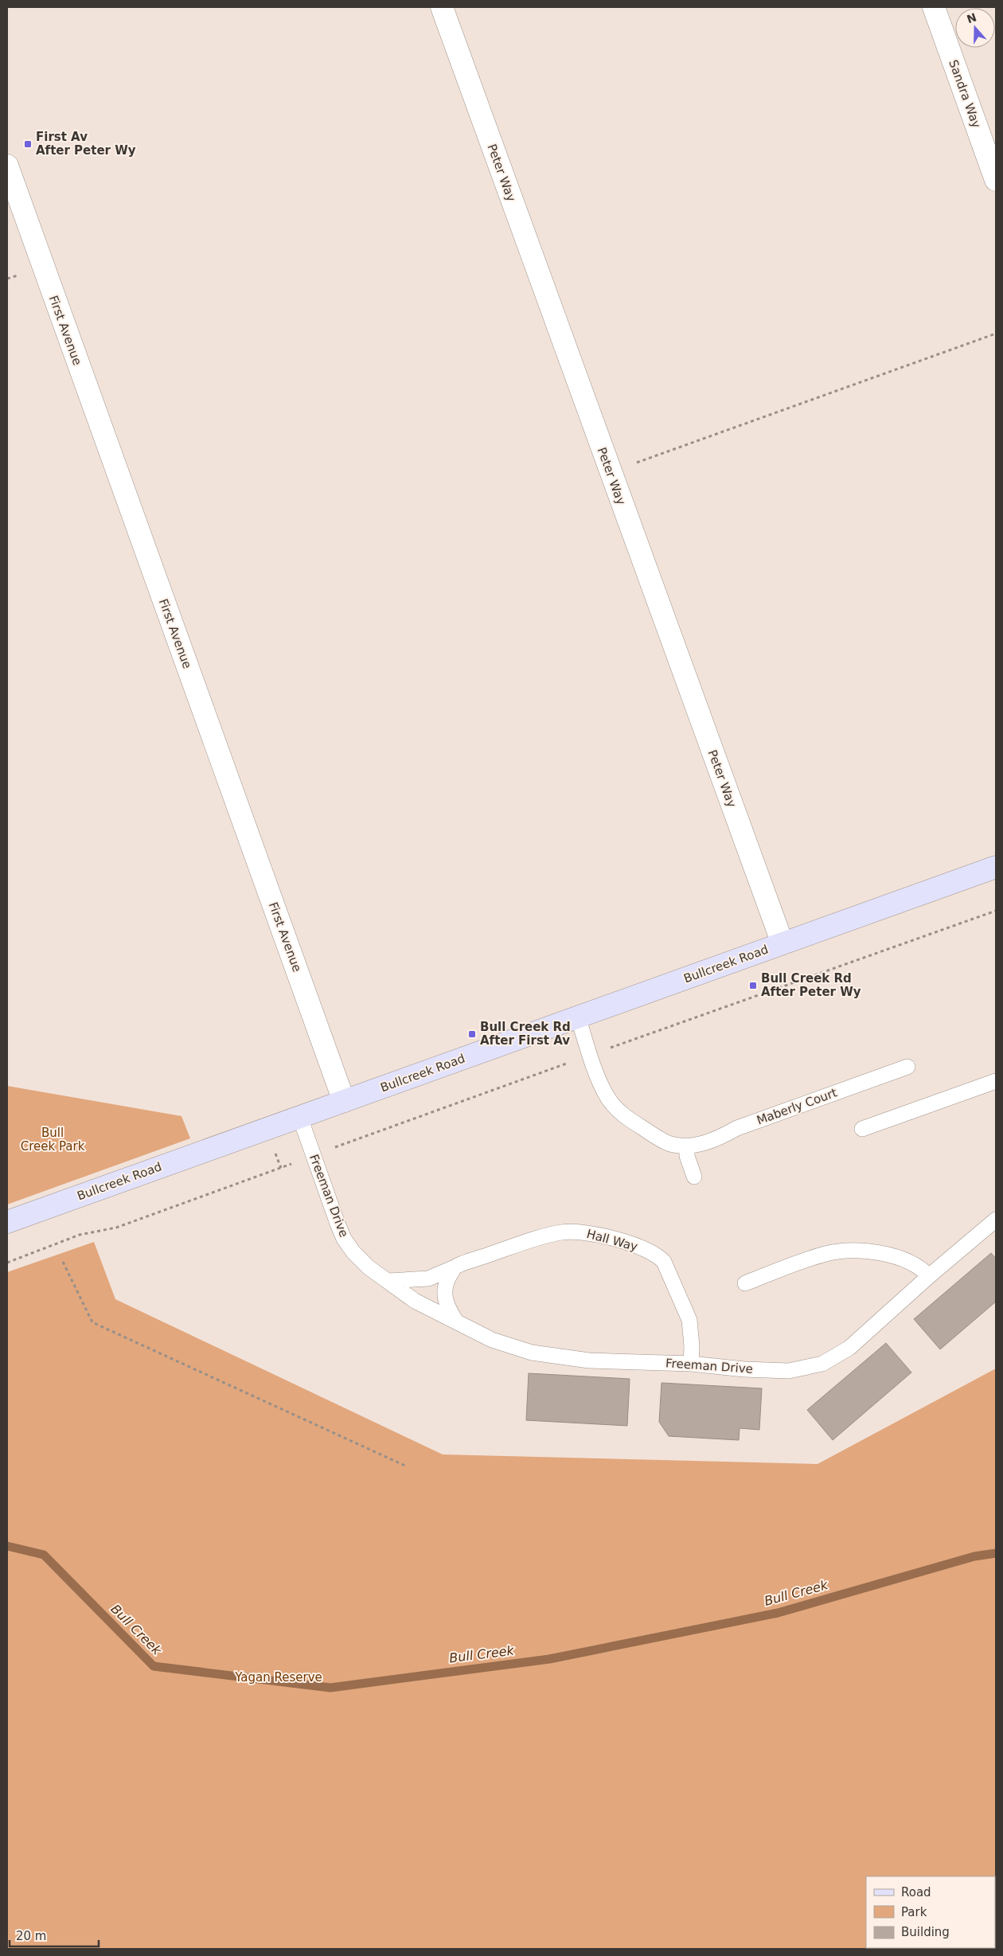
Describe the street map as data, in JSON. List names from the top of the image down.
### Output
{
  "streets": {
    "street": [
      "Sandra Way",
      "Peter Way",
      "First Avenue",
      "Bullcreek Road"
    ],
    "lane": ["Maberly Court", "Freeman Drive", "Hall Way"]
  },
  "crossings": [
    ["Peter Way", "Bullcreek Road"],
    ["First Avenue", "Bullcreek Road"],
    ["Bullcreek Road", "Maberly Court"],
    ["Bullcreek Road", "Freeman Drive"],
    ["Freeman Drive", "Hall Way"]
  ],
  "water": ["Bull Creek"],
  "parks": ["Bull Creek Park", "Yagan Reserve"],
  "places": {
    "transit": ["First Av After Peter Wy", "Bull Creek Rd After Peter Wy", "Bull Creek Rd After First Av"]
  },
  "legend": ["Road", "Park", "Building"],
  "scale_bar": "20 m",
  "north": "top"
}
